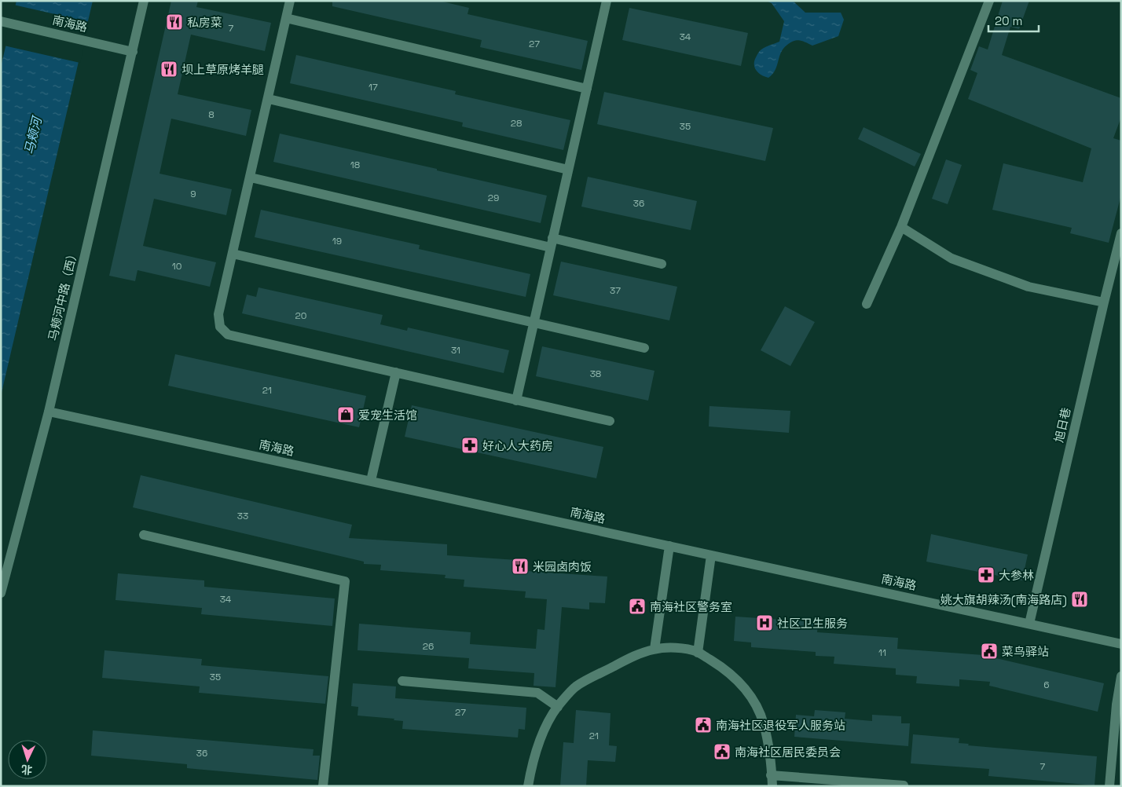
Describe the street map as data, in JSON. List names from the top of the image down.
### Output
{
  "streets": {
    "street": ["南海路", "马颊河中路（西）", "旭日巷"]
  },
  "crossings": [
    ["南海路", "马颊河中路（西）"],
    ["南海路", "旭日巷"]
  ],
  "water": ["马颊河"],
  "places": {
    "restaurant": [
      "私房菜",
      "坝上草原烤羊腿",
      "米园卤肉饭",
      "姚大旗胡辣汤(南海路店)"
    ],
    "shop": ["爱宠生活馆"],
    "pharmacy": ["好心人大药房", "大参林"],
    "public building": [
      "南海社区警务室",
      "菜鸟驿站",
      "南海社区退役军人服务站",
      "南海社区居民委员会"
    ],
    "hospital": ["社区卫生服务"]
  },
  "house_numbers": [
    "7",
    "34",
    "27",
    "17",
    "8",
    "28",
    "35",
    "18",
    "9",
    "29",
    "36",
    "19",
    "10",
    "37",
    "20",
    "31",
    "38",
    "21",
    "33",
    "34",
    "26",
    "11",
    "35",
    "6",
    "27",
    "21",
    "36",
    "7"
  ],
  "scale_bar": "20 m",
  "north": "bottom"
}
